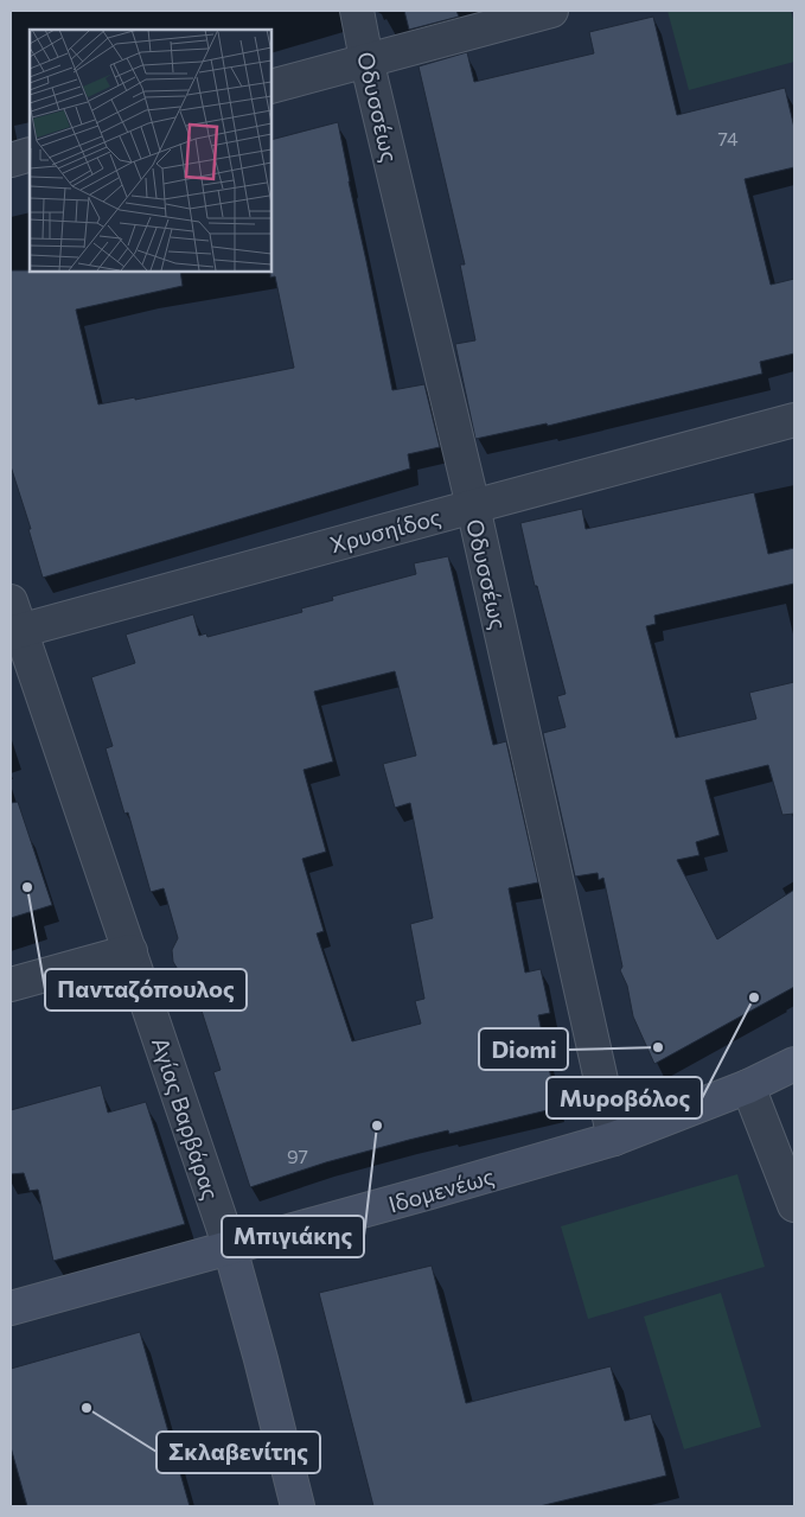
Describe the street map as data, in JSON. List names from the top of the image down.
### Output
{
  "streets": {
    "main road": ["Αγίας Βαρβάρας", "Ιδομενέως"],
    "street": ["Οδυσσέως", "Χρυσηίδος"]
  },
  "crossings": [
    ["Οδυσσέως", "Χρυσηίδος"],
    ["Οδυσσέως", "Ιδομενέως"],
    ["Χρυσηίδος", "Αγίας Βαρβάρας"],
    ["Αγίας Βαρβάρας", "Ιδομενέως"]
  ],
  "places": [
    "Πανταζόπουλος",
    "Μυροβόλος",
    "Diomi",
    "Μπιγιάκης",
    "Σκλαβενίτης"
  ],
  "house_numbers": ["74", "97"]
}
